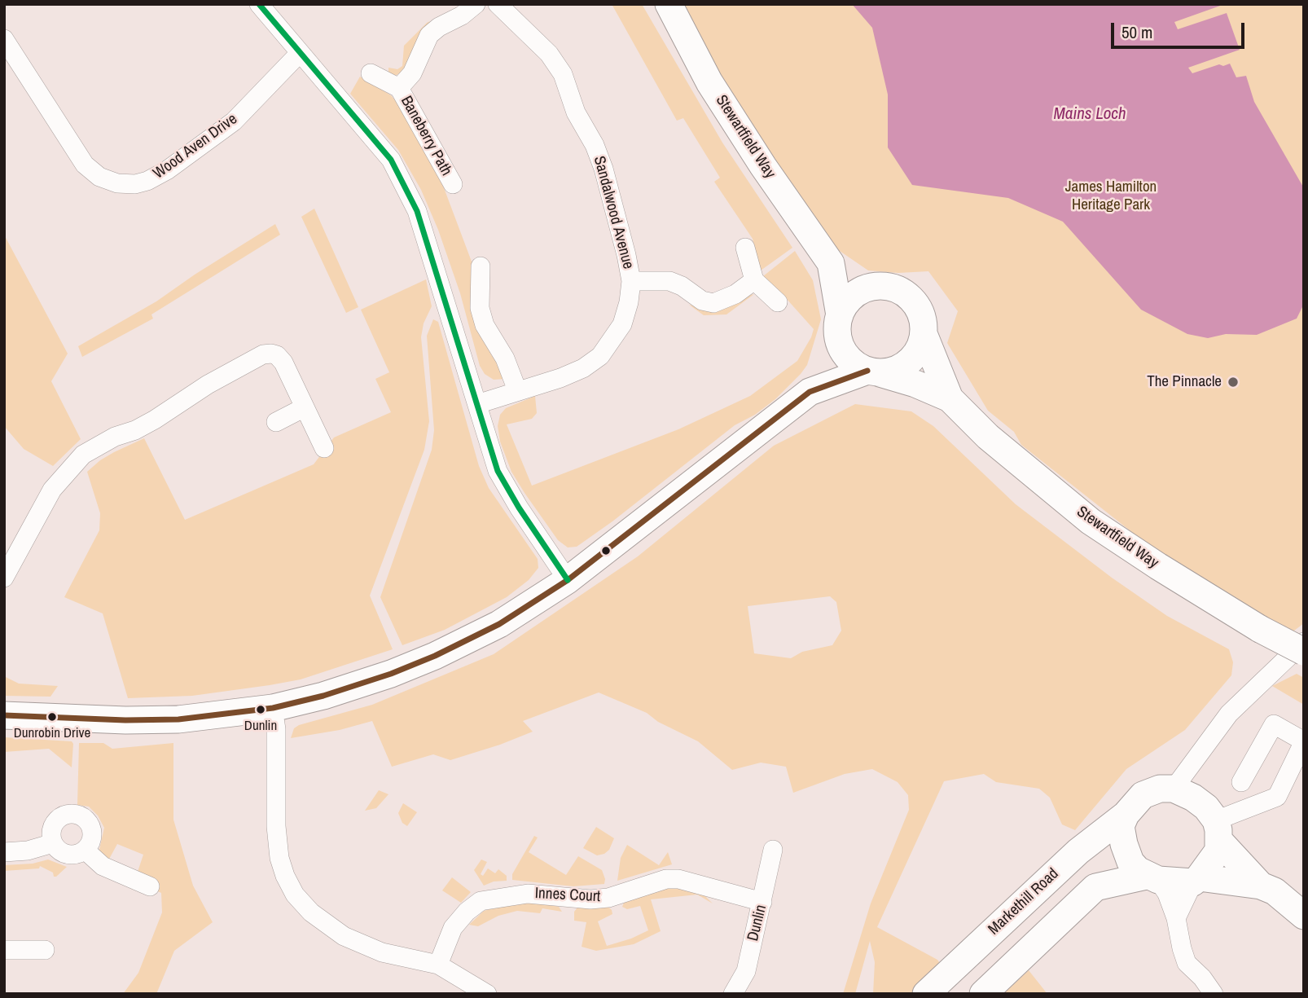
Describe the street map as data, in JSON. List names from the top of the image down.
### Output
{
  "streets": {
    "street": [
      "Baneberry Path",
      "Stewartfield Way",
      "Wood Aven Drive",
      "Sandalwood Avenue",
      "Innes Court",
      "Markethill Road",
      "Dunlin"
    ]
  },
  "crossings": [
    ["Innes Court", "Dunlin"]
  ],
  "water": ["Mains Loch"],
  "parks": ["James Hamilton Heritage Park"],
  "places": ["The Pinnacle", "Dunlin", "Dunrobin Drive"],
  "scale_bar": "50 m"
}
